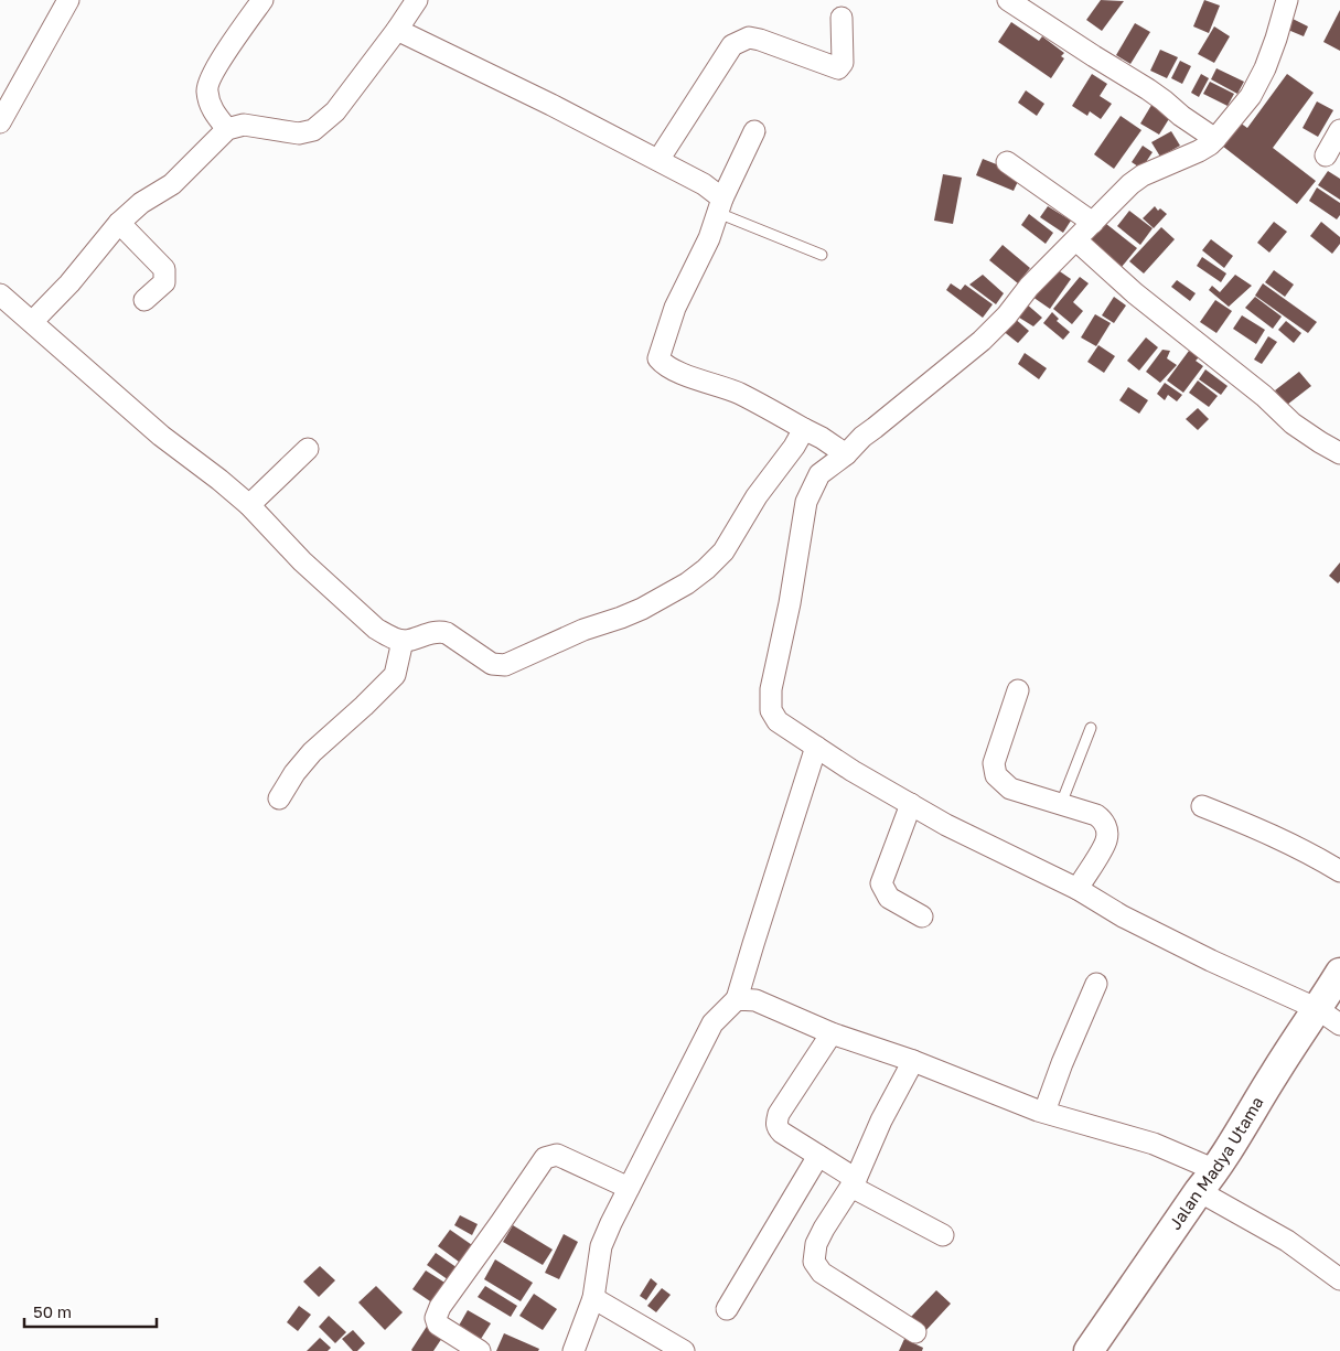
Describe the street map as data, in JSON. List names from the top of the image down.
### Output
{
  "streets": {
    "street": ["Jalan Madya Utama"]
  },
  "scale_bar": "50 m"
}
